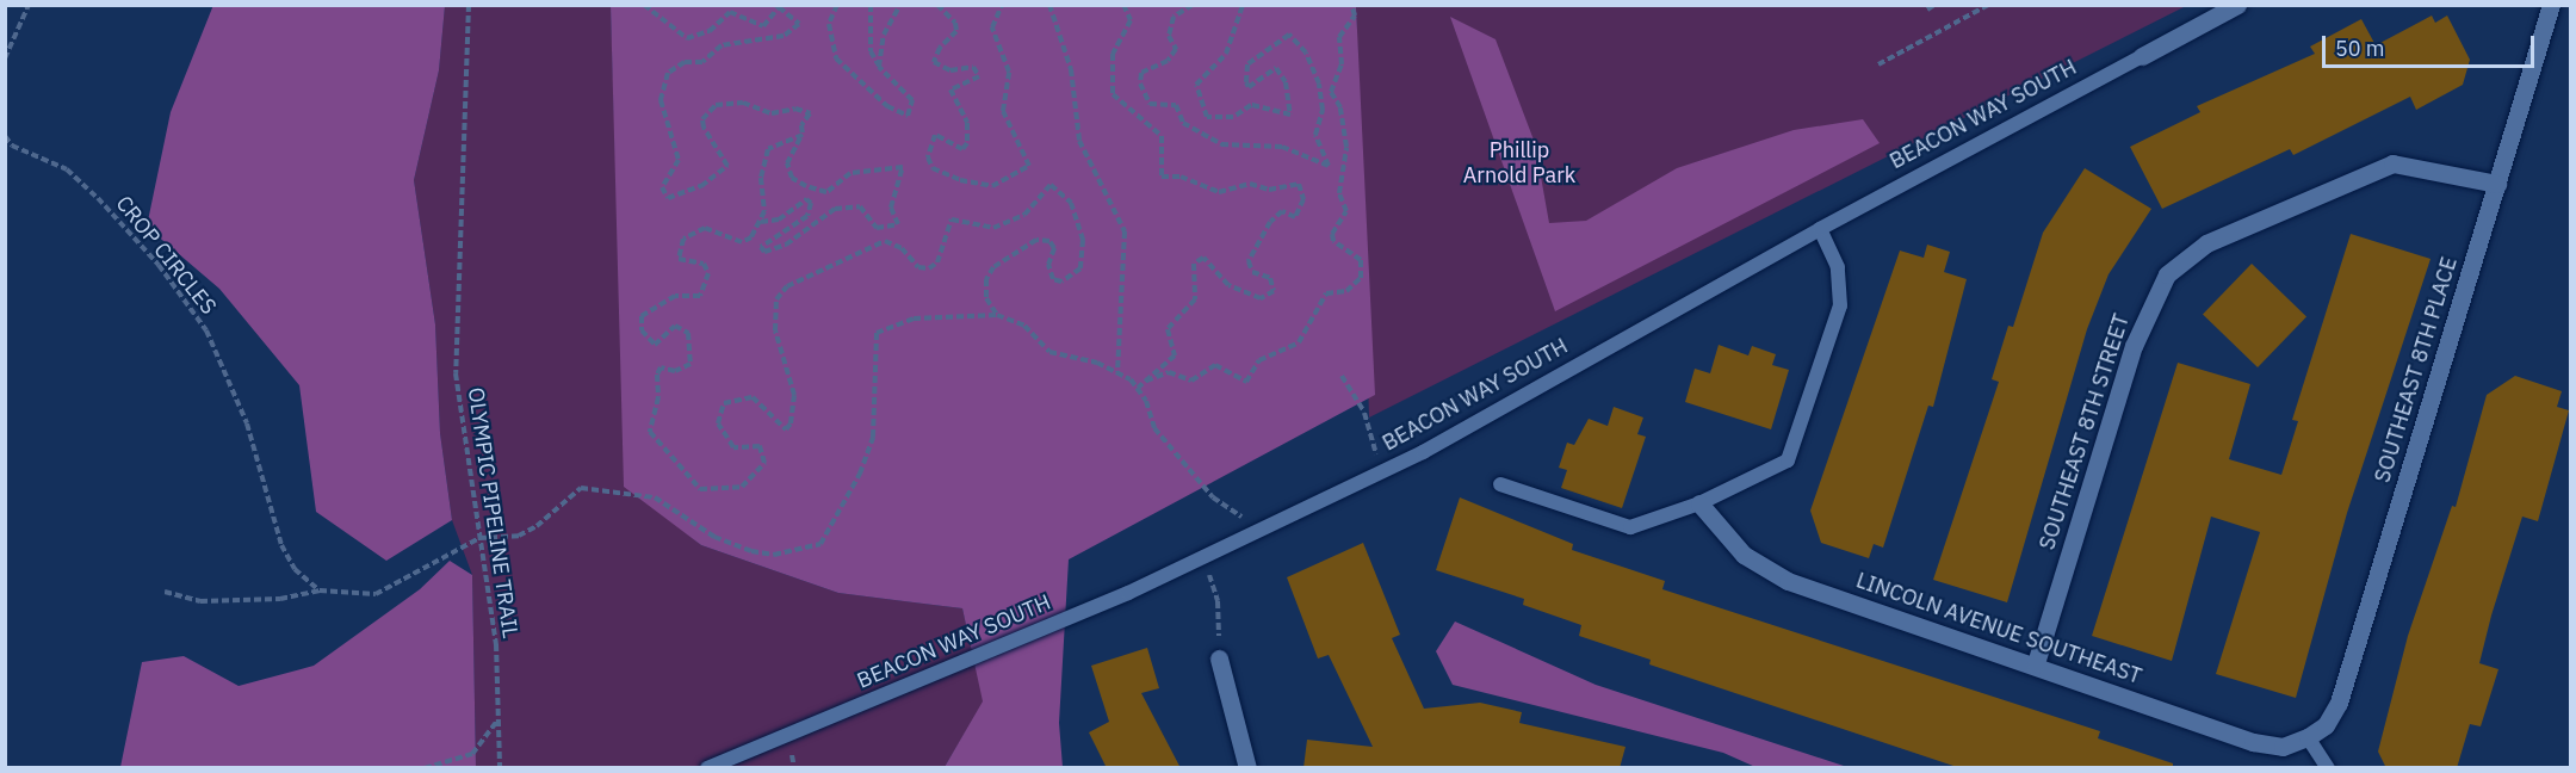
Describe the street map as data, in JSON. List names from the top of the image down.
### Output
{
  "streets": {
    "street": [
      "BEACON WAY SOUTH",
      "SOUTHEAST 8TH PLACE",
      "SOUTHEAST 8TH STREET",
      "LINCOLN AVENUE SOUTHEAST"
    ],
    "path": ["CROP CIRCLES", "OLYMPIC PIPELINE TRAIL"]
  },
  "crossings": [
    ["SOUTHEAST 8TH PLACE", "SOUTHEAST 8TH STREET"],
    ["SOUTHEAST 8TH PLACE", "LINCOLN AVENUE SOUTHEAST"],
    ["SOUTHEAST 8TH STREET", "LINCOLN AVENUE SOUTHEAST"]
  ],
  "parks": ["Phillip Arnold Park"],
  "scale_bar": "50 m"
}
